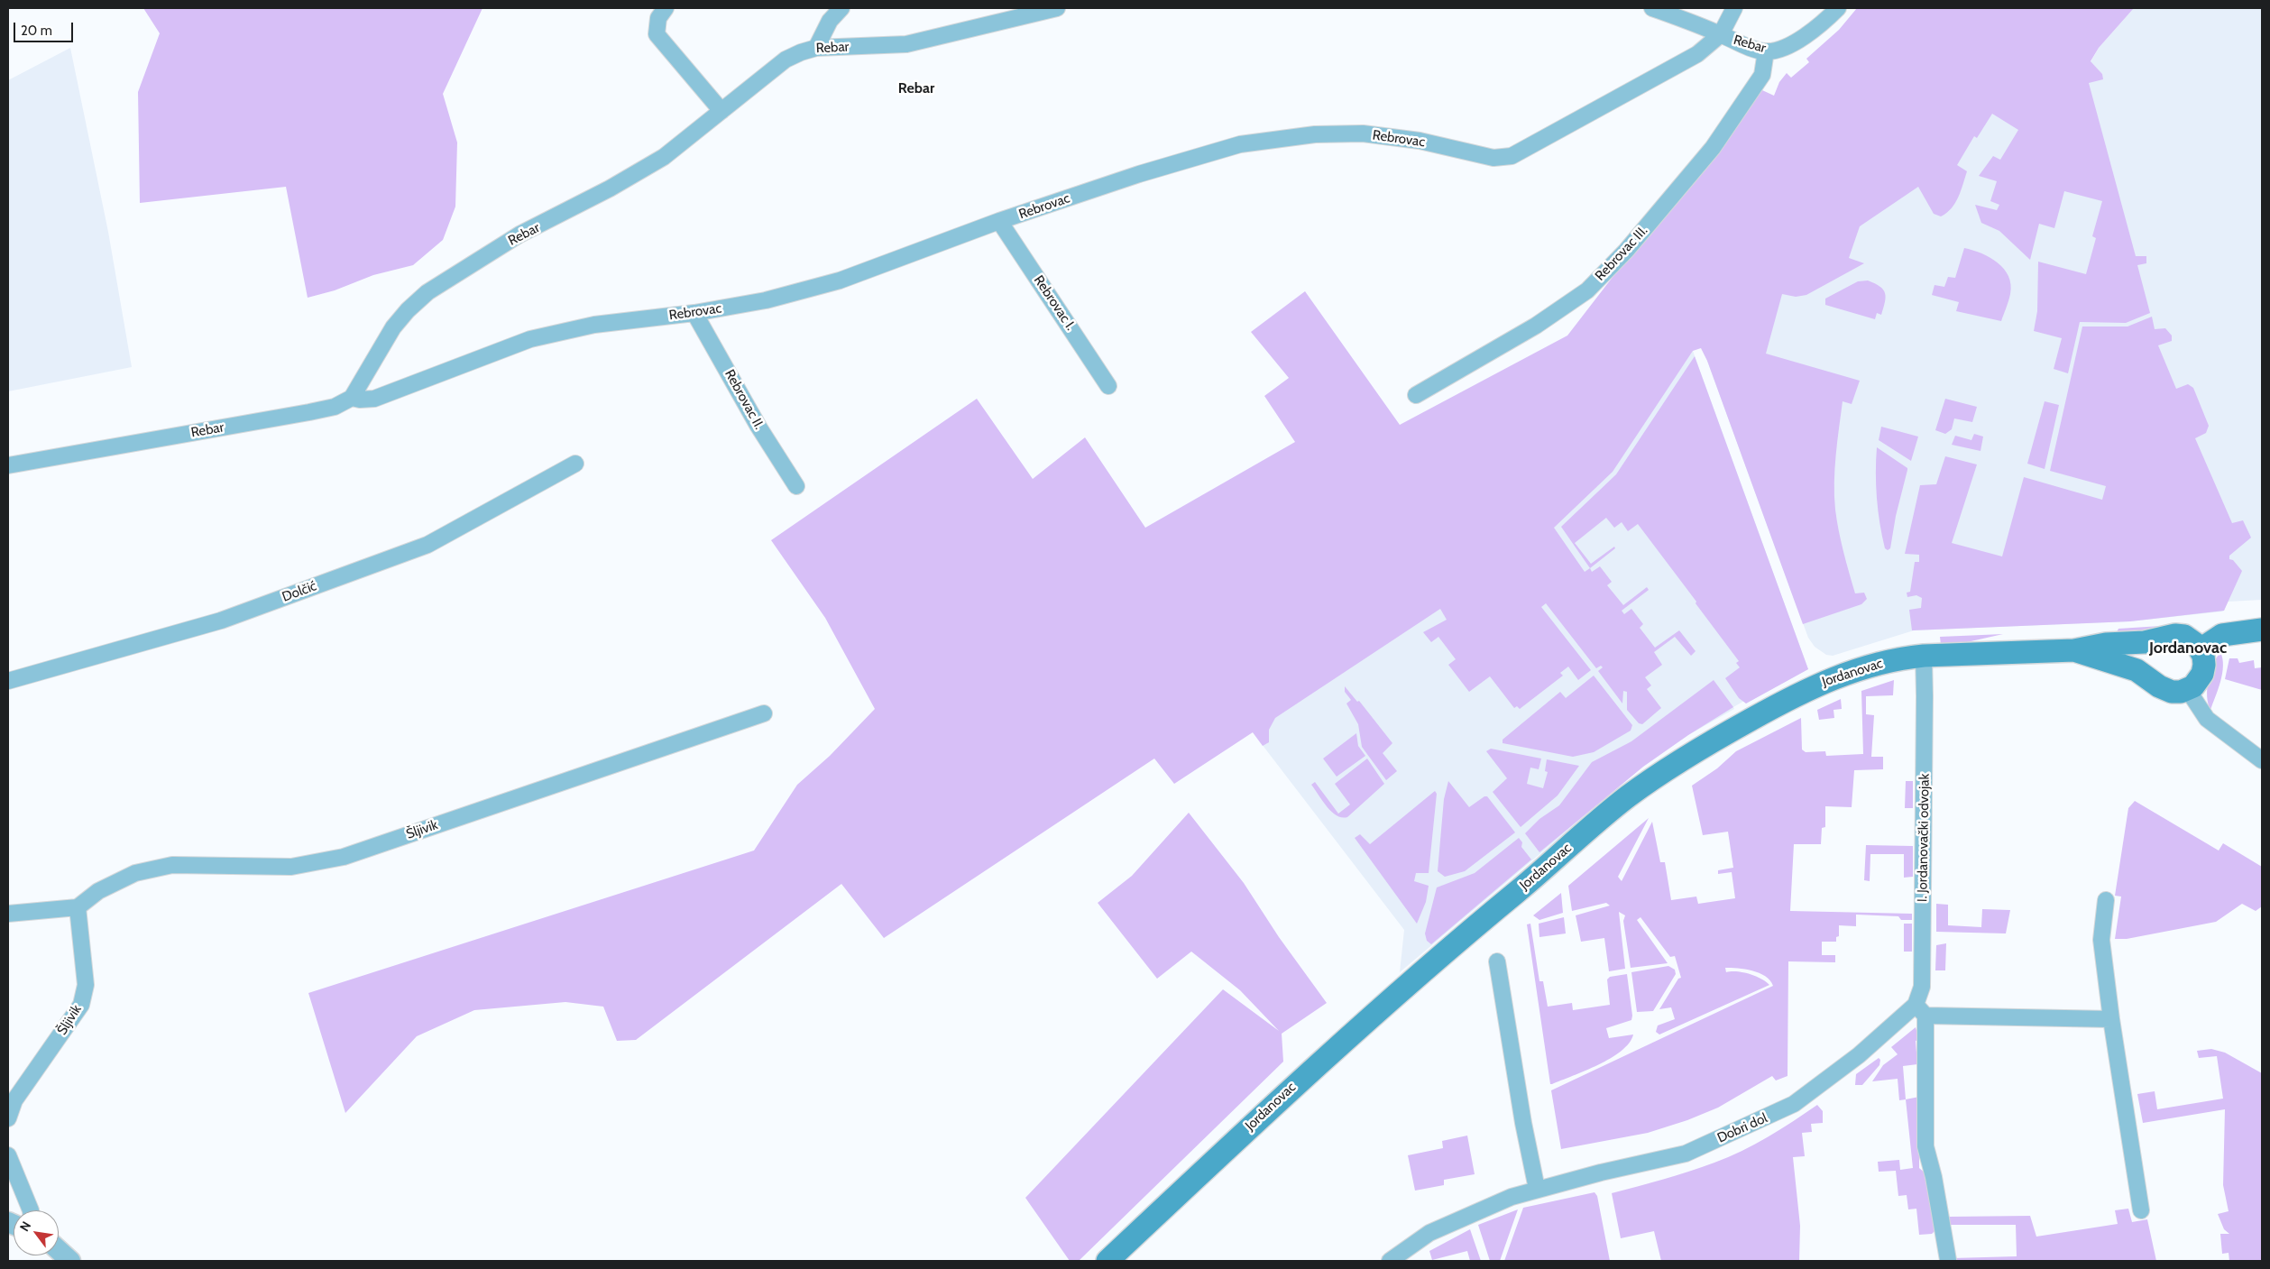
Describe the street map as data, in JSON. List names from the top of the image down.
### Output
{
  "streets": {
    "main road": ["Jordanovac"],
    "street": [
      "Rebar",
      "Rebrovac",
      "Rebrovac III.",
      "Rebrovac I.",
      "Rebrovac II.",
      "Dolčić",
      "Šljivik",
      "I. Jordanovački odvojak",
      "Dobri dol"
    ]
  },
  "crossings": [
    ["Rebar", "Rebrovac"],
    ["Rebar", "Rebrovac III."],
    ["Rebrovac", "Rebrovac I."],
    ["Rebrovac", "Rebrovac II."],
    ["Jordanovac", "I. Jordanovački odvojak"],
    ["I. Jordanovački odvojak", "Dobri dol"]
  ],
  "districts": ["Rebar", "Jordanovac"],
  "scale_bar": "20 m",
  "north": "top left"
}
